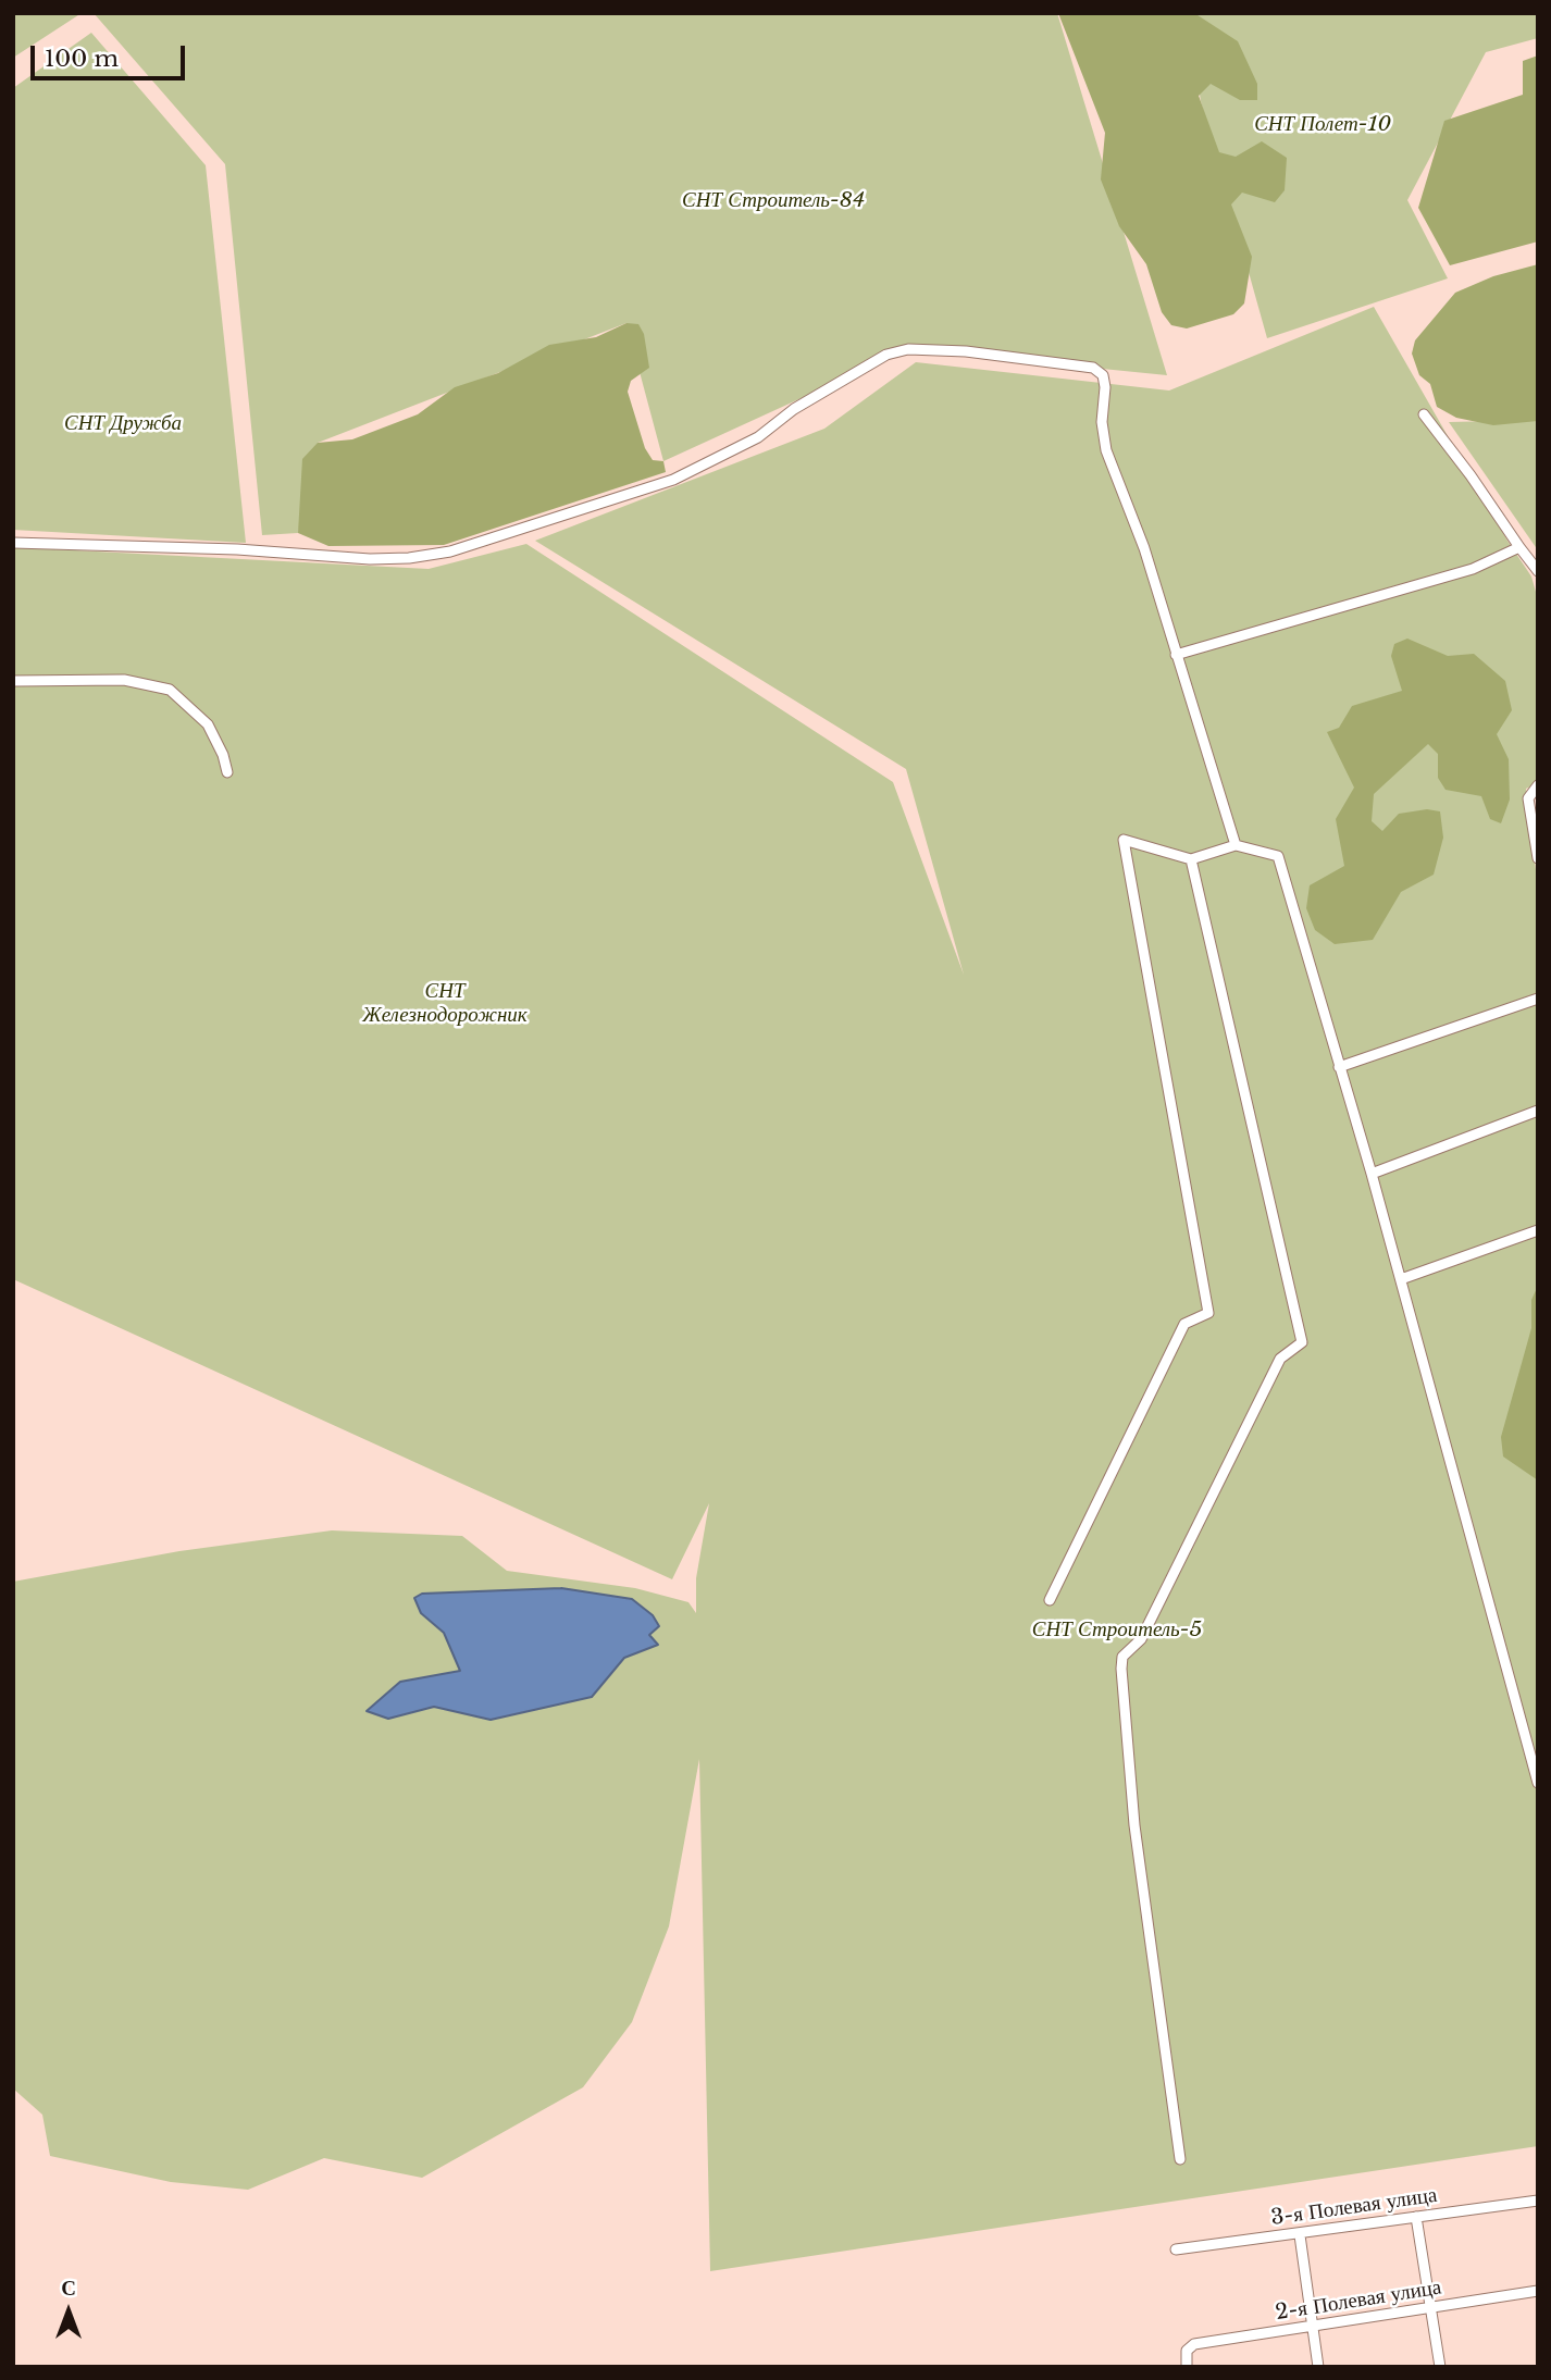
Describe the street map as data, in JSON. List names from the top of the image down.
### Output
{
  "streets": {
    "street": ["3-я Полевая улица", "2-я Полевая улица"]
  },
  "parks": [
    "СНТ Полет-10",
    "СНТ Строитель-84",
    "СНТ Дружба",
    "СНТ Железнодорожник",
    "СНТ Строитель-5"
  ],
  "scale_bar": "100 m",
  "north": "top"
}
